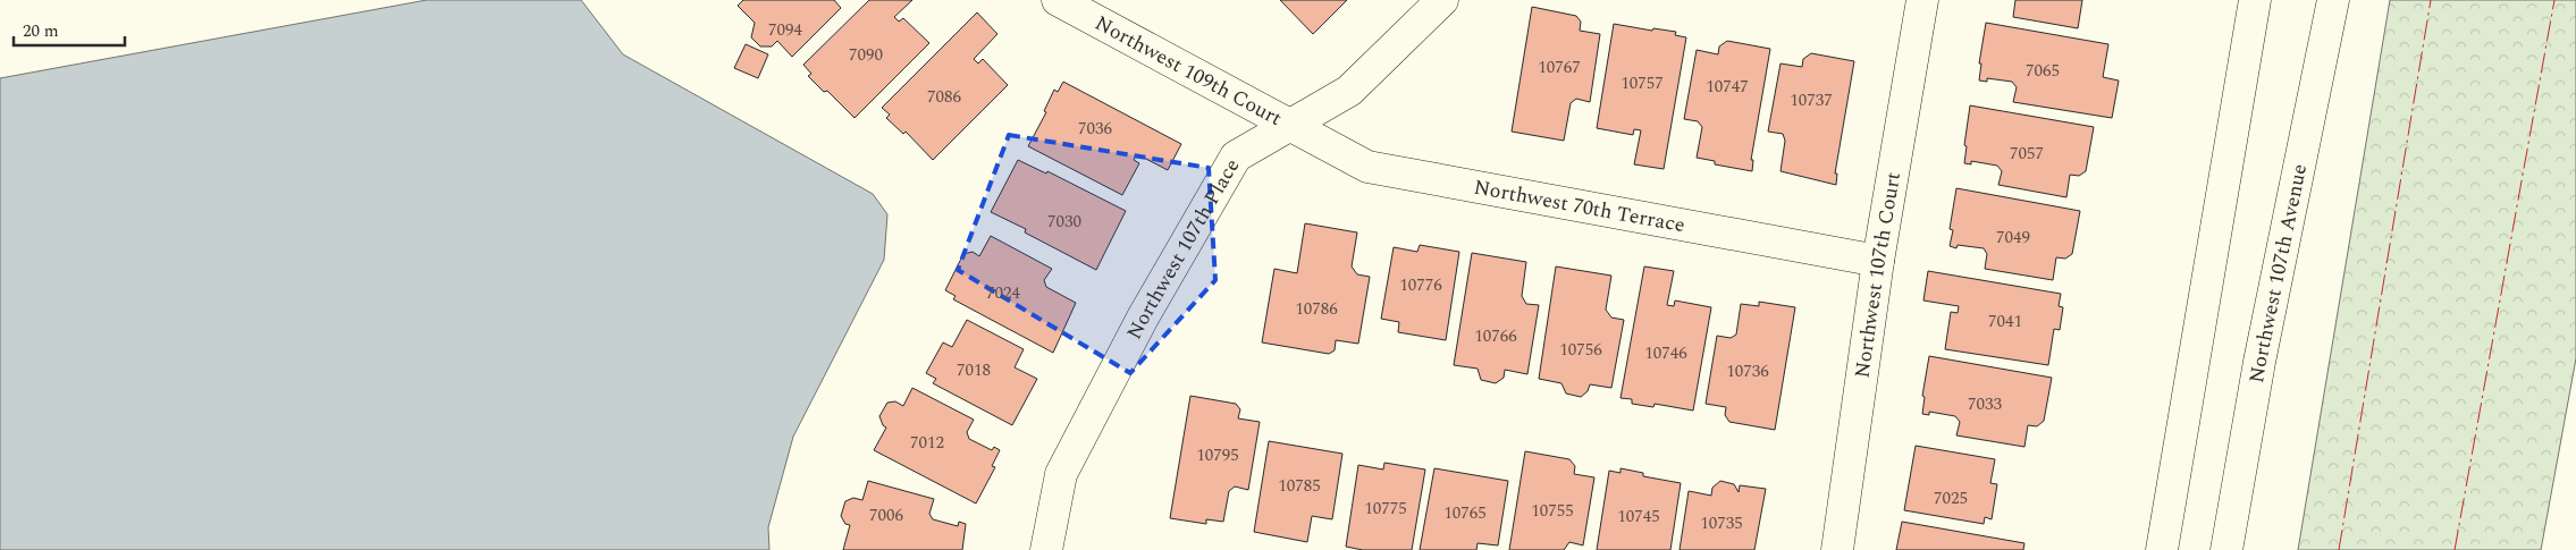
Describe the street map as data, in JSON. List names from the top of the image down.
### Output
{
  "streets": {
    "street": [
      "Northwest 109th Court",
      "Northwest 70th Terrace",
      "Northwest 107th Place",
      "Northwest 107th Court",
      "Northwest 107th Avenue"
    ]
  },
  "crossings": [
    ["Northwest 109th Court", "Northwest 70th Terrace"],
    ["Northwest 109th Court", "Northwest 107th Place"],
    ["Northwest 70th Terrace", "Northwest 107th Place"],
    ["Northwest 70th Terrace", "Northwest 107th Court"]
  ],
  "house_numbers": [
    "7094",
    "7090",
    "10767",
    "7065",
    "10757",
    "10747",
    "7086",
    "10737",
    "7036",
    "7057",
    "7030",
    "7049",
    "10776",
    "7024",
    "10786",
    "7041",
    "10766",
    "10756",
    "10746",
    "7018",
    "10736",
    "7033",
    "7012",
    "10795",
    "10785",
    "7025",
    "10775",
    "10755",
    "10765",
    "7006",
    "10745",
    "10735"
  ],
  "scale_bar": "20 m"
}
